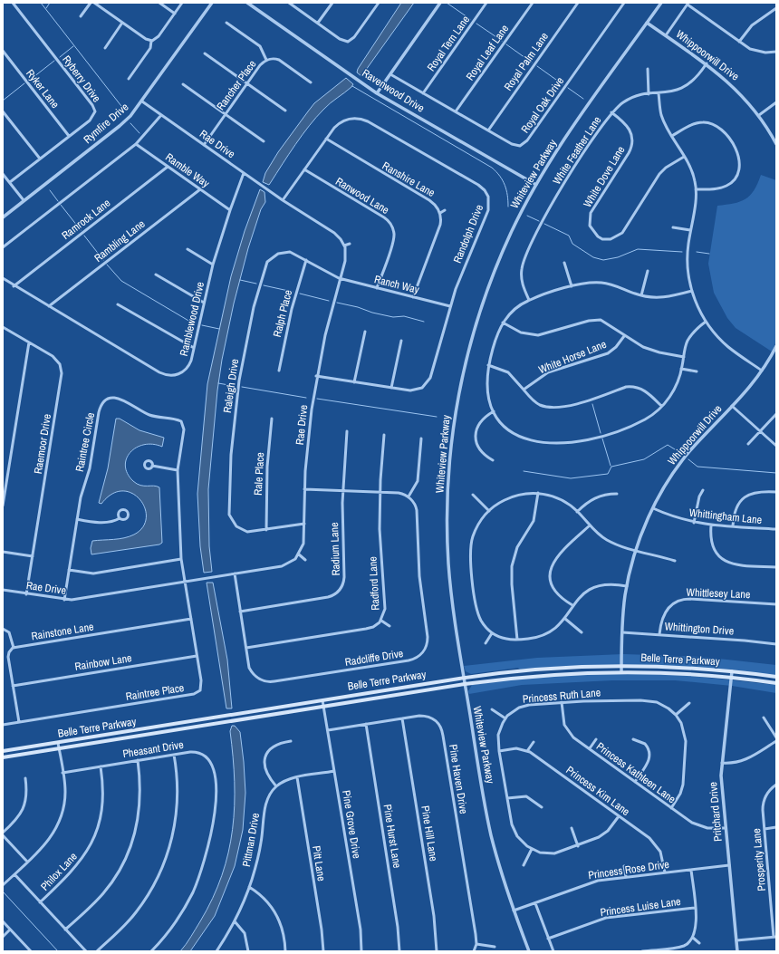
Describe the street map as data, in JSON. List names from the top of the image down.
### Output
{
  "streets": {
    "main road": ["Belle Terre Parkway"],
    "street": [
      "Royal Tern Lane",
      "Royal Leaf Lane",
      "Whippoorwill Drive",
      "Royal Palm Lane",
      "Ryberry Drive",
      "Rancher Place",
      "Ryker Lane",
      "Ravenwood Drive",
      "Royal Oak Drive",
      "Rymfire Drive",
      "Rae Drive",
      "White Feather Lane",
      "Ramble Way",
      "Whiteview Parkway",
      "White Dove Lane",
      "Ranshire Lane",
      "Ranwood Lane",
      "Ramrock Lane",
      "Randolph Drive",
      "Rambling Lane",
      "Ranch Way",
      "Ralph Place",
      "Ramblewood Drive",
      "White Horse Lane",
      "Raleigh Drive",
      "Raintree Circle",
      "Raemoor Drive",
      "Rale Place",
      "Whittingham Lane",
      "Radium Lane",
      "Radford Lane",
      "Whittlesey Lane",
      "Whittington Drive",
      "Rainstone Lane",
      "Radcliffe Drive",
      "Rainbow Lane",
      "Raintree Place",
      "Princess Ruth Lane",
      "Pheasant Drive",
      "Princess Kathleen Lane",
      "Pine Haven Drive",
      "Princess Kim Lane",
      "Pritchard Drive",
      "Pine Grove Drive",
      "Pine Hill Lane",
      "Pine Hurst Lane",
      "Pittman Drive",
      "Prosperity Lane",
      "Pitt Lane",
      "Princess Rose Drive",
      "Philox Lane",
      "Princess Luise Lane"
    ]
  },
  "crossings": [
    ["Royal Tern Lane", "Royal Oak Drive"],
    ["Royal Leaf Lane", "Royal Oak Drive"],
    ["Whippoorwill Drive", "White Feather Lane"],
    ["Whippoorwill Drive", "Whiteview Parkway"],
    ["Whippoorwill Drive", "Whittingham Lane"],
    ["Whippoorwill Drive", "Whittington Drive"],
    ["Whippoorwill Drive", "Belle Terre Parkway"],
    ["Royal Palm Lane", "Royal Oak Drive"],
    ["Ryberry Drive", "Ryker Lane"],
    ["Rancher Place", "Rae Drive"],
    ["Ravenwood Drive", "Whiteview Parkway"],
    ["Rymfire Drive", "Rae Drive"],
    ["Rae Drive", "Randolph Drive"],
    ["Rae Drive", "Ranch Way"],
    ["Rae Drive", "Ramblewood Drive"],
    ["Rae Drive", "Raleigh Drive"],
    ["Rae Drive", "Raintree Circle"],
    ["Rae Drive", "Raemoor Drive"],
    ["Rae Drive", "Radcliffe Drive"],
    ["Rae Drive", "Raintree Place"],
    ["White Feather Lane", "White Dove Lane"],
    ["Ramble Way", "Ramrock Lane"],
    ["Ramble Way", "Rambling Lane"],
    ["Ramble Way", "Ramblewood Drive"],
    ["Whiteview Parkway", "Belle Terre Parkway"],
    ["Whiteview Parkway", "Princess Rose Drive"],
    ["Ranshire Lane", "Randolph Drive"],
    ["Ranshire Lane", "Ranch Way"],
    ["Ranwood Lane", "Randolph Drive"],
    ["Ranwood Lane", "Ranch Way"],
    ["Ramrock Lane", "Ramblewood Drive"],
    ["Randolph Drive", "Ranch Way"],
    ["Rambling Lane", "Ramblewood Drive"],
    ["Ranch Way", "Raleigh Drive"],
    ["Ralph Place", "Raleigh Drive"],
    ["Raleigh Drive", "Rale Place"],
    ["Raintree Circle", "Raintree Place"],
    ["Radium Lane", "Radcliffe Drive"],
    ["Radford Lane", "Radcliffe Drive"],
    ["Whittlesey Lane", "Whittington Drive"],
    ["Rainstone Lane", "Raintree Place"],
    ["Belle Terre Parkway", "Pritchard Drive"],
    ["Belle Terre Parkway", "Pine Grove Drive"],
    ["Rainbow Lane", "Raintree Place"],
    ["Princess Ruth Lane", "Princess Kathleen Lane"],
    ["Pheasant Drive", "Philox Lane"],
    ["Princess Kathleen Lane", "Pritchard Drive"],
    ["Pine Haven Drive", "Pine Grove Drive"],
    ["Pine Haven Drive", "Pine Hill Lane"],
    ["Pine Haven Drive", "Pine Hurst Lane"],
    ["Princess Kim Lane", "Princess Rose Drive"],
    ["Pritchard Drive", "Princess Rose Drive"]
  ]
}
